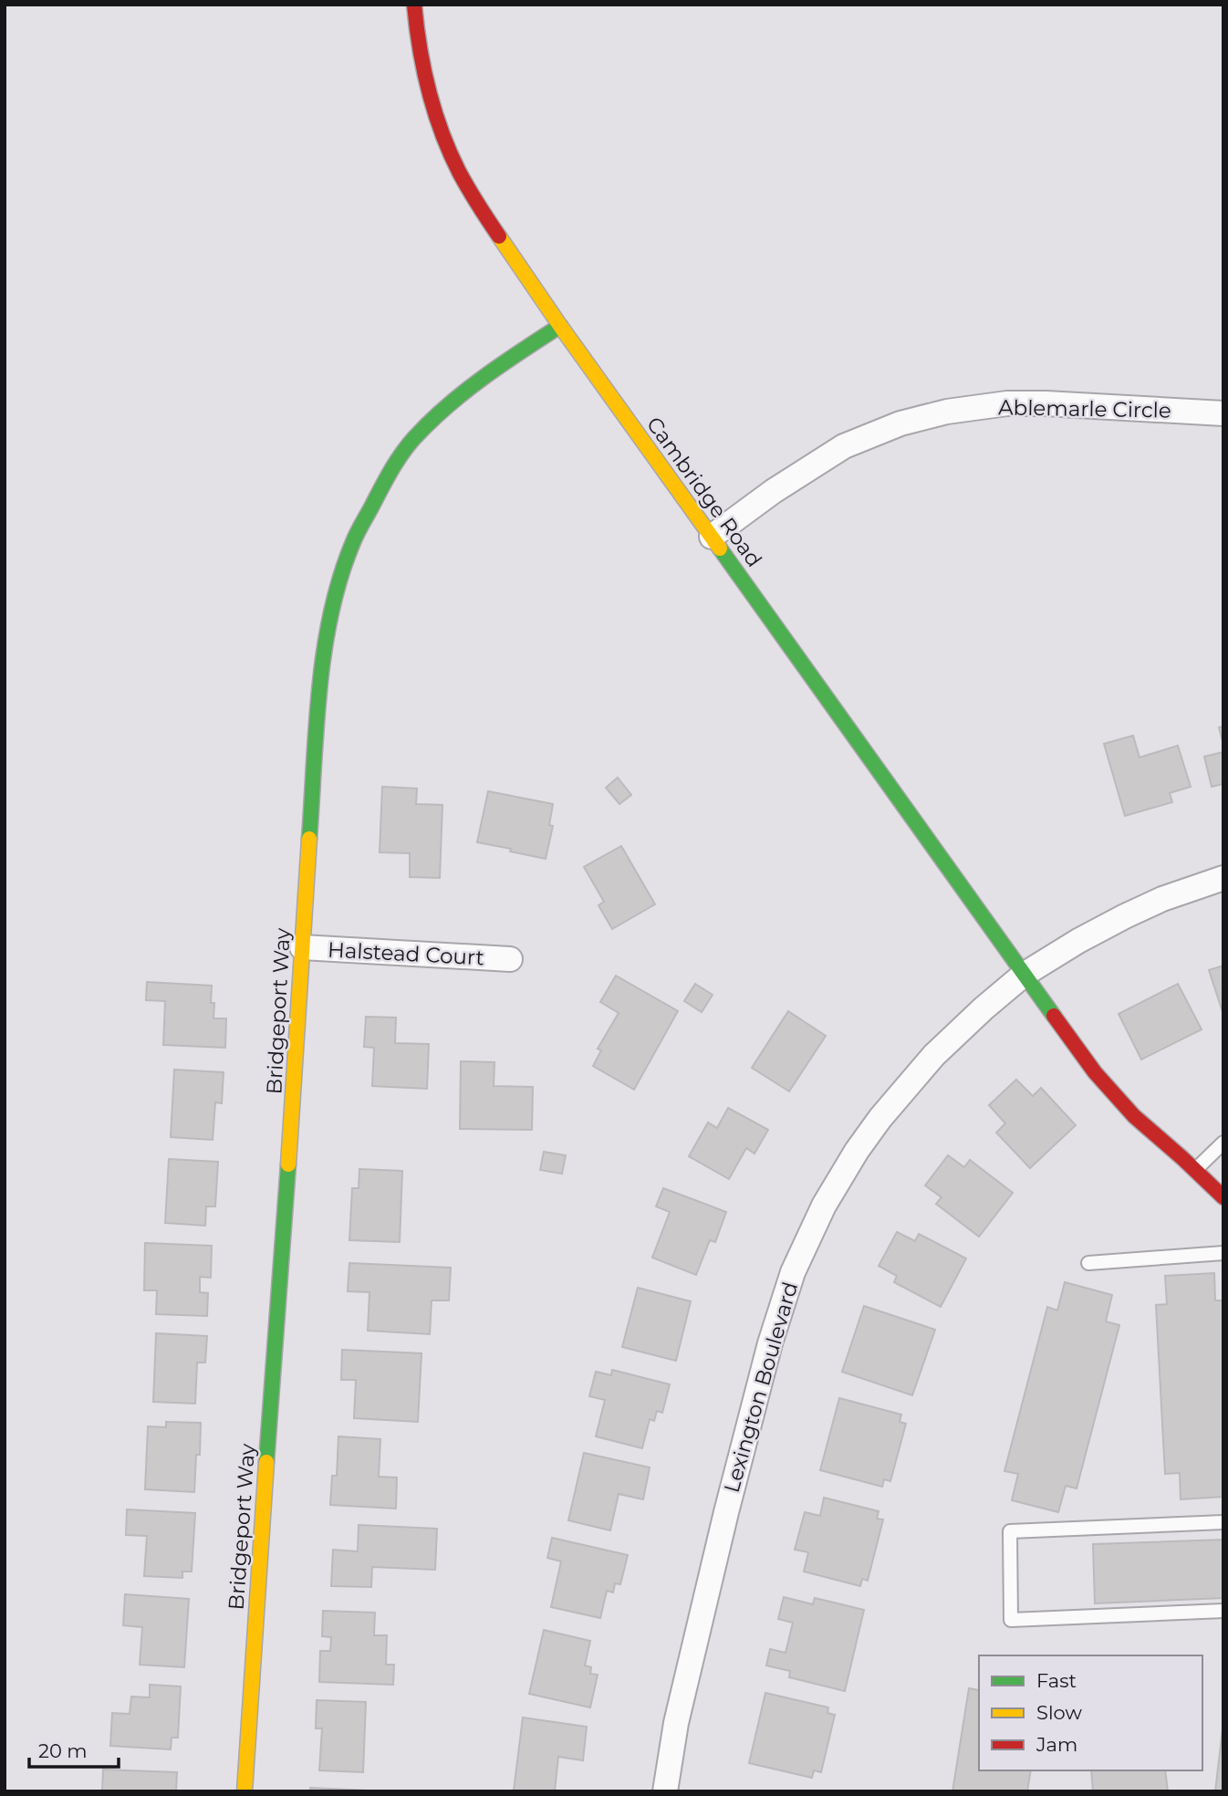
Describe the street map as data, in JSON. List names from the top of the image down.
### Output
{
  "streets": {
    "street": [
      "Ablemarle Circle",
      "Cambridge Road",
      "Halstead Court",
      "Bridgeport Way",
      "Lexington Boulevard"
    ]
  },
  "crossings": [
    ["Ablemarle Circle", "Cambridge Road"],
    ["Cambridge Road", "Bridgeport Way"],
    ["Cambridge Road", "Lexington Boulevard"],
    ["Halstead Court", "Bridgeport Way"]
  ],
  "legend": ["Fast", "Slow", "Jam"],
  "scale_bar": "20 m"
}
